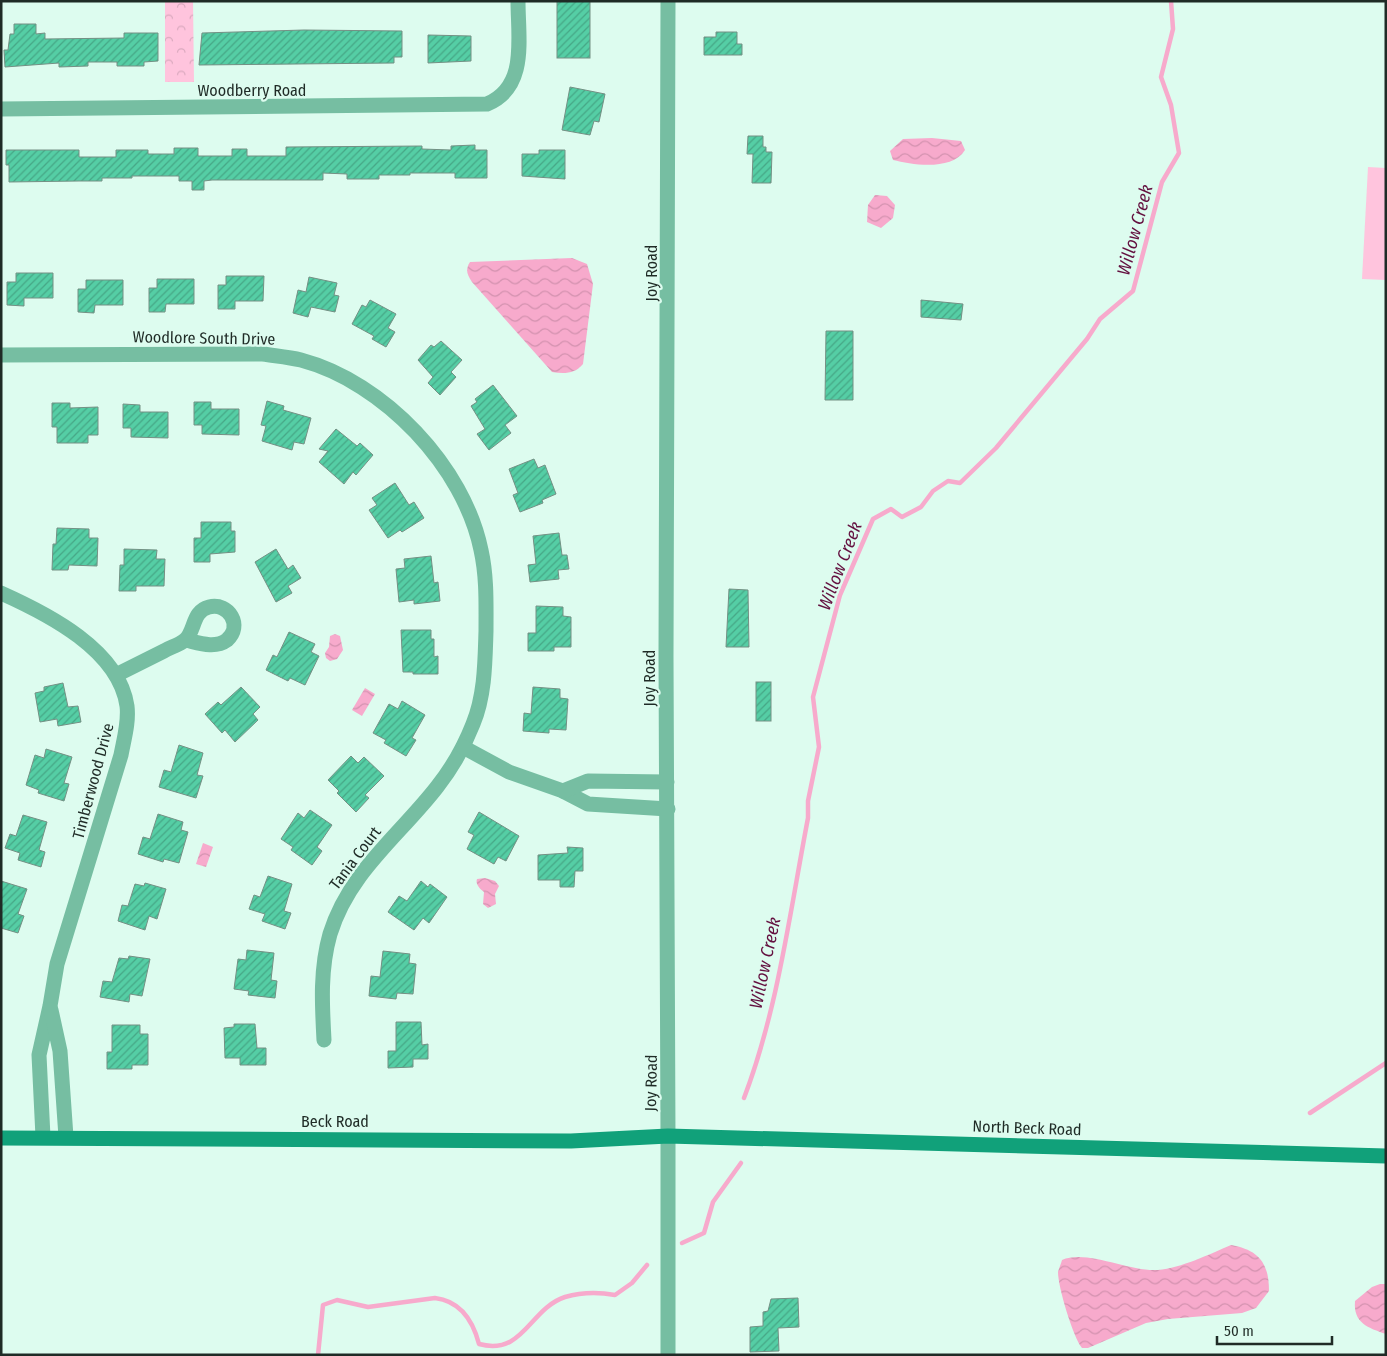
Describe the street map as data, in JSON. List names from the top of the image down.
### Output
{
  "streets": {
    "main road": ["Beck Road", "North Beck Road"],
    "street": [
      "Woodberry Road",
      "Joy Road",
      "Woodlore South Drive",
      "Timberwood Drive",
      "Tania Court"
    ]
  },
  "crossings": [
    ["Joy Road", "Beck Road"],
    ["Joy Road", "North Beck Road"],
    ["Woodlore South Drive", "Tania Court"],
    ["Timberwood Drive", "Beck Road"],
    ["Beck Road", "North Beck Road"]
  ],
  "water": ["Willow Creek"],
  "scale_bar": "50 m"
}
